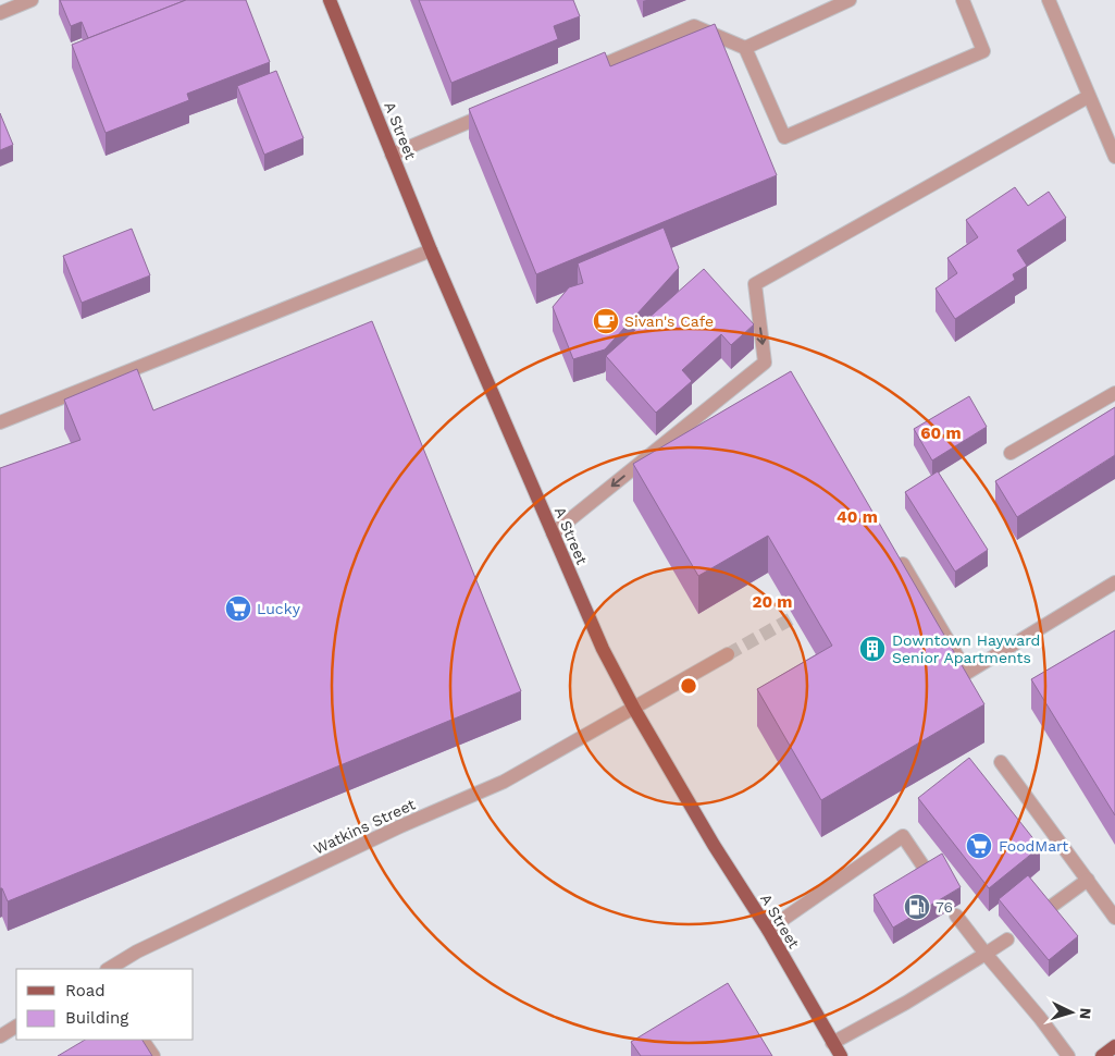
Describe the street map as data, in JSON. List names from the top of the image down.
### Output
{
  "streets": {
    "main road": ["A Street"],
    "street": ["Watkins Street"]
  },
  "crossings": [
    ["A Street", "Watkins Street"]
  ],
  "places": {
    "cafe": ["Sivan's Cafe"],
    "supermarket": ["Lucky", "FoodMart"],
    "building": ["Downtown Hayward Senior Apartments"],
    "fuel station": ["76"]
  },
  "legend": ["Road", "Building"],
  "north": "right",
  "rings": ["60 m", "40 m", "20 m"]
}
